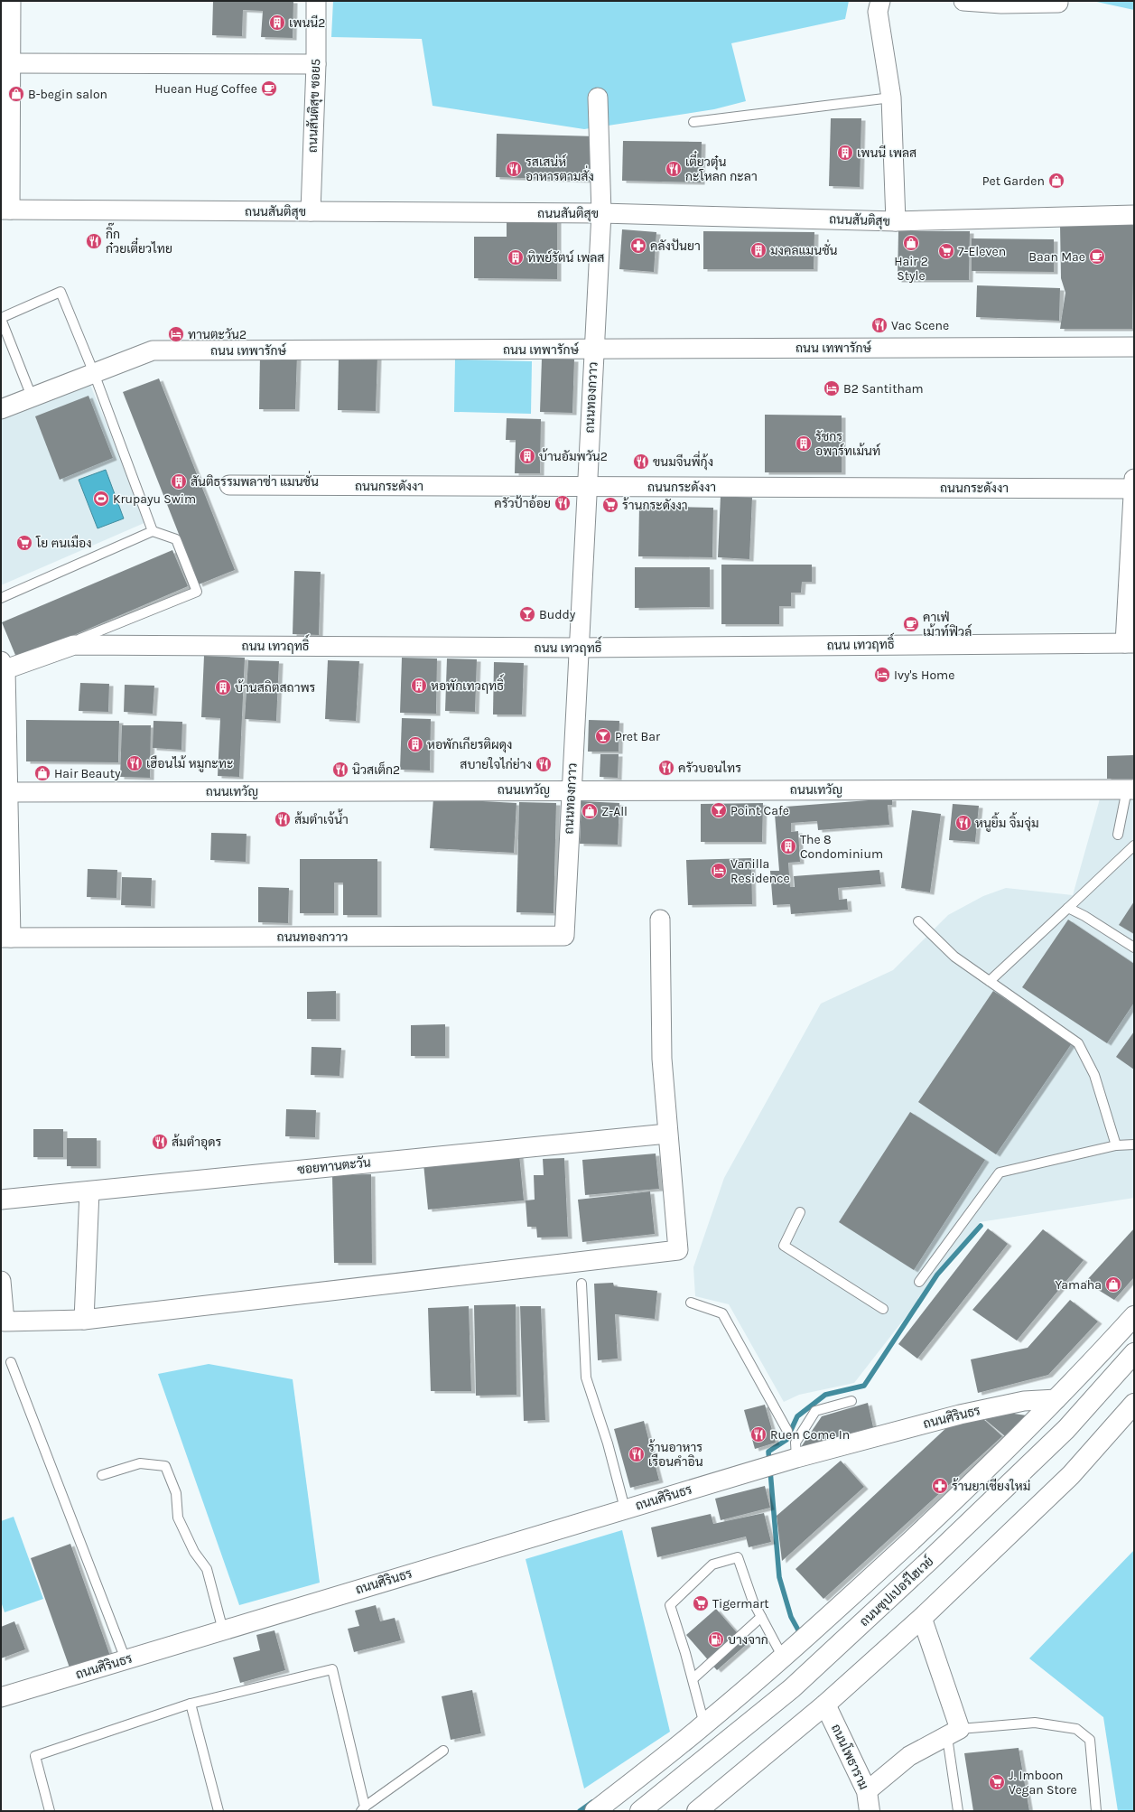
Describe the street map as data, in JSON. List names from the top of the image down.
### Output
{
  "streets": {
    "main road": ["ถนนซุปเปอร์ไฮเวย์", "ถนนโพธาราม"],
    "street": [
      "ถนนสันติสุข ซอย5",
      "ถนนสันติสุข",
      "ถนน เทพารักษ์",
      "ถนนทองกวาว",
      "ถนนกระดังงา",
      "ถนน เทวฤทธิ์",
      "ถนนเทวัญ",
      "ซอยทานตะวัน",
      "ถนนศิรินธร"
    ]
  },
  "crossings": [
    ["ถนนสันติสุข ซอย5", "ถนนสันติสุข"],
    ["ถนนสันติสุข", "ถนนทองกวาว"],
    ["ถนน เทพารักษ์", "ถนนทองกวาว"],
    ["ถนนทองกวาว", "ถนนกระดังงา"],
    ["ถนนทองกวาว", "ถนน เทวฤทธิ์"],
    ["ถนนทองกวาว", "ถนนเทวัญ"]
  ],
  "places": {
    "building": [
      "เพนนี2",
      "เพนนี เพลส",
      "มงคลแมนชั่น",
      "ทิพย์รัตน์ เพลส",
      "รัชกร อพาร์ทเม้นท์",
      "บ้านอัมพวัน2",
      "สันติธรรมพลาซ่า แมนชั่น",
      "หอพักเทวฤทธิ์",
      "บ้านสถิตสถาพร",
      "หอพักเกียรติผดุง",
      "The 8 Condominium"
    ],
    "cafe": ["Huean Hug Coffee", "Baan Mae", "คาเฟ่ เม้าท์ฟิวล์"],
    "shop": [
      "B-begin salon",
      "Pet Garden",
      "Hair 2 Style",
      "Hair Beauty",
      "Z-All",
      "Yamaha"
    ],
    "restaurant": [
      "รสเสน่ห์ อาหารตามสั่ง",
      "เตี๋ยวตุ๋น กะโหลก กะลา",
      "กิ๊ก ก๋วยเตี๋ยวไทย",
      "Vac Scene",
      "ขนมจีนพี่กุ้ง",
      "ครัวป้าอ้อย",
      "เฮือนไม้ หมูกะทะ",
      "สบายใจไก่ย่าง",
      "ครัวบอนไทร",
      "นิวสเต็ก2",
      "ส้มตำเจ้น้ำ",
      "หนูยิ้ม จิ้มจุ่ม",
      "ส้มตำอุดร",
      "Ruen Come In",
      "ร้านอาหาร เรือนคำอิน"
    ],
    "pharmacy": ["คลังปันยา", "ร้านยาเชียงใหม่"],
    "supermarket": [
      "7-Eleven",
      "ร้านกระดังงา",
      "โย ฅนเมือง",
      "Tigermart",
      "J. Imboon Vegan Store"
    ],
    "hotel": [
      "ทานตะวัน2",
      "B2 Santitham",
      "Ivy's Home",
      "Vanilla Residence"
    ],
    "sports": ["Krupayu Swim"],
    "bar": ["Buddy", "Pret Bar", "Point Cafe"],
    "fuel station": ["บางจาก"]
  }
}
